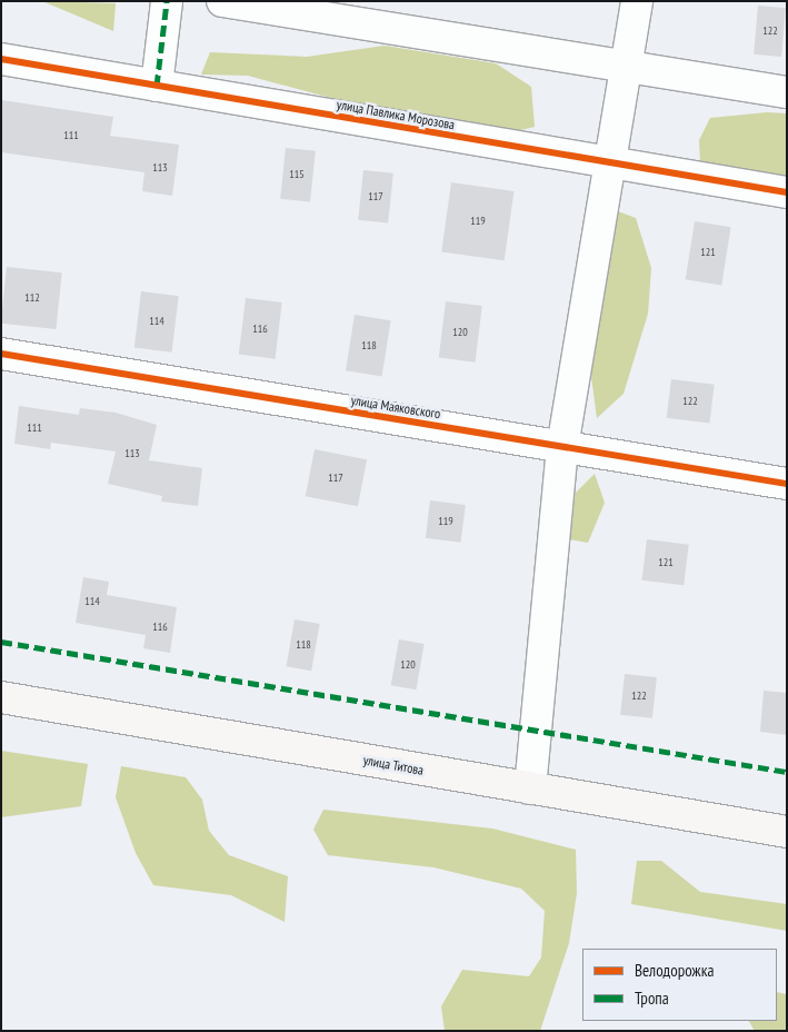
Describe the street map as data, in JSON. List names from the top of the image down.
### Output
{
  "streets": {
    "main road": ["улица Титова"],
    "street": ["улица Павлика Морозова", "улица Маяковского"]
  },
  "house_numbers": [
    "122",
    "111",
    "113",
    "115",
    "117",
    "119",
    "121",
    "112",
    "114",
    "116",
    "120",
    "118",
    "122",
    "111",
    "113",
    "117",
    "119",
    "121",
    "114",
    "116",
    "118",
    "120",
    "122"
  ],
  "legend": ["Велодорожка", "Тропа"]
}
